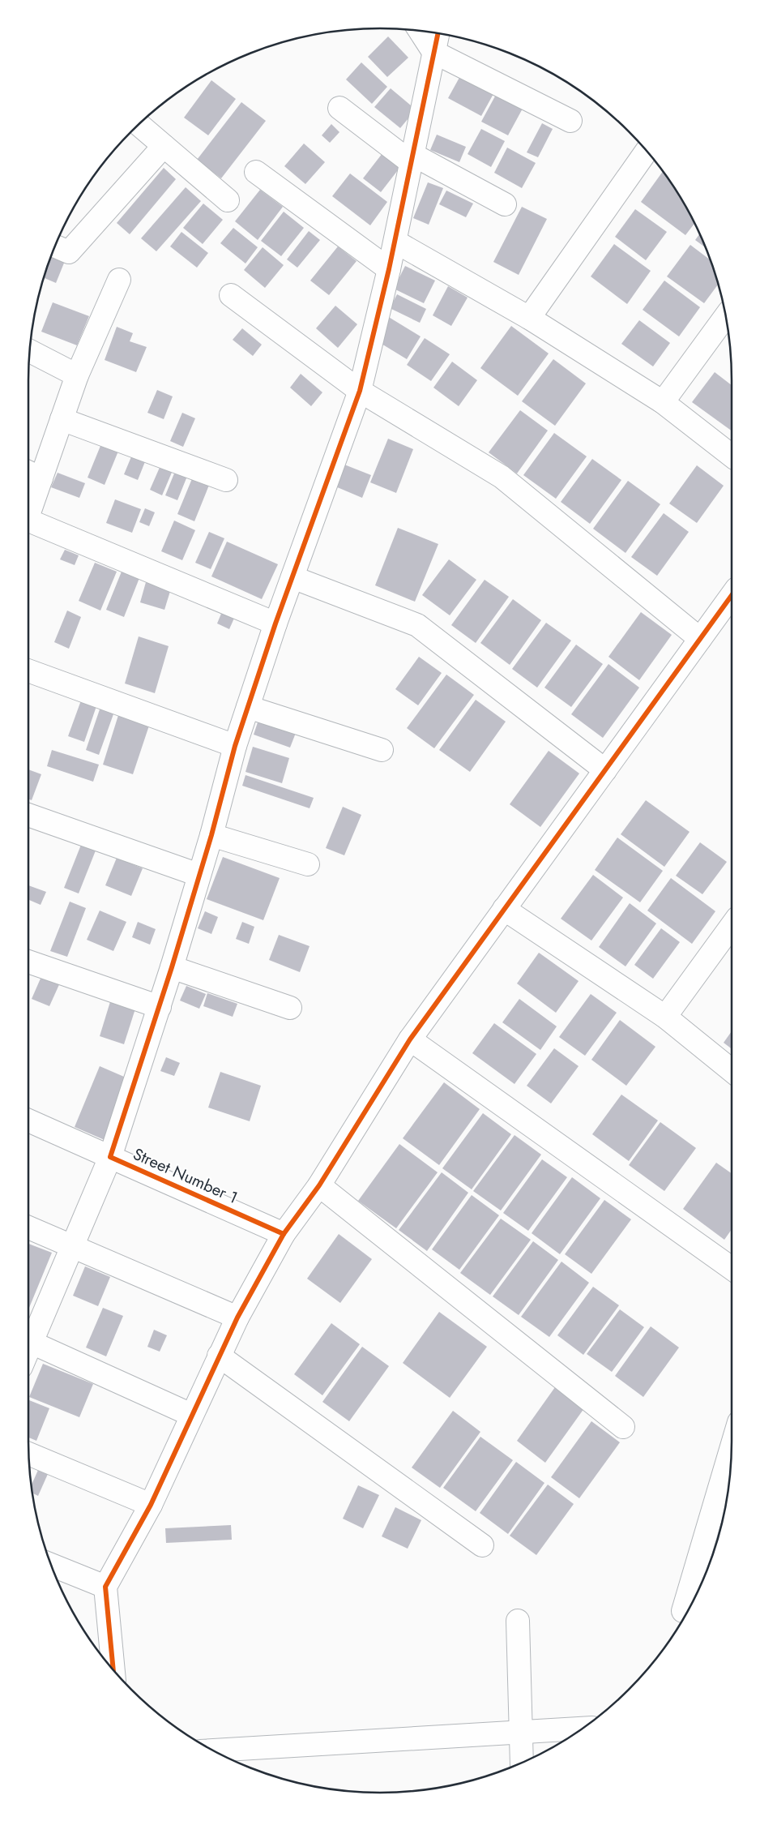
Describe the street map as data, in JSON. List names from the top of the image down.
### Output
{
  "streets": {
    "street": ["Street Number 1"]
  }
}
